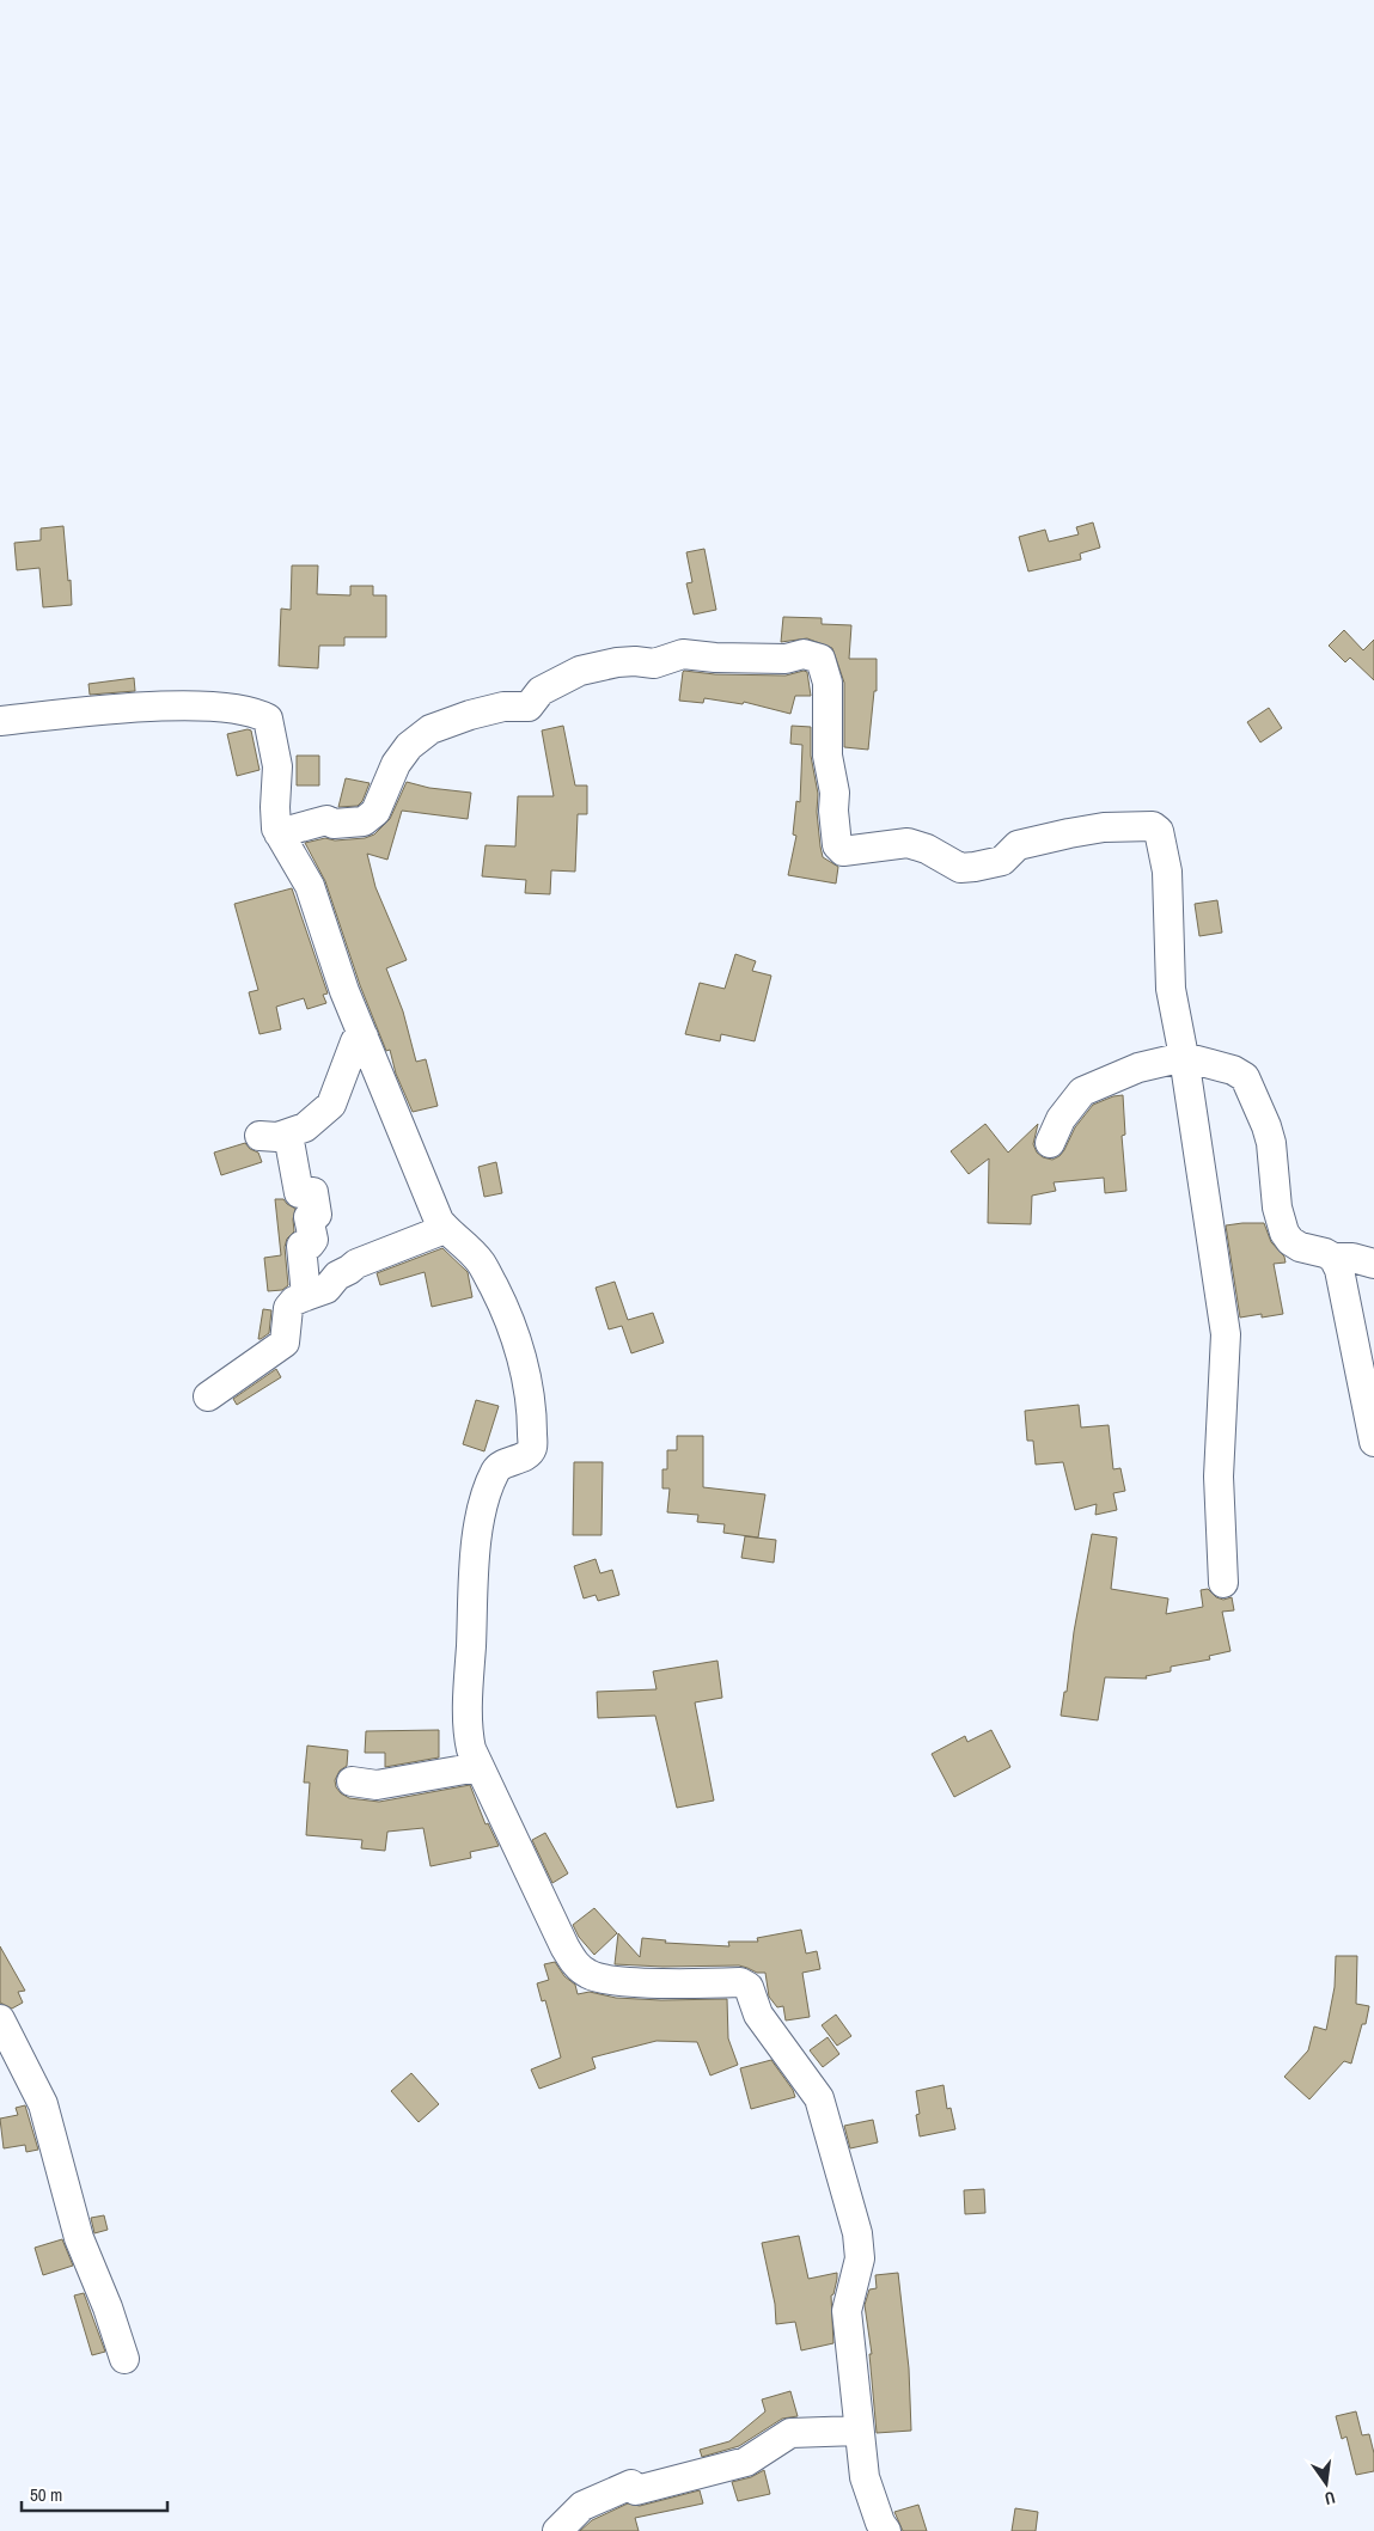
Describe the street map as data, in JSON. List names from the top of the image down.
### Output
{
  "scale_bar": "50 m",
  "north": "bottom"
}
